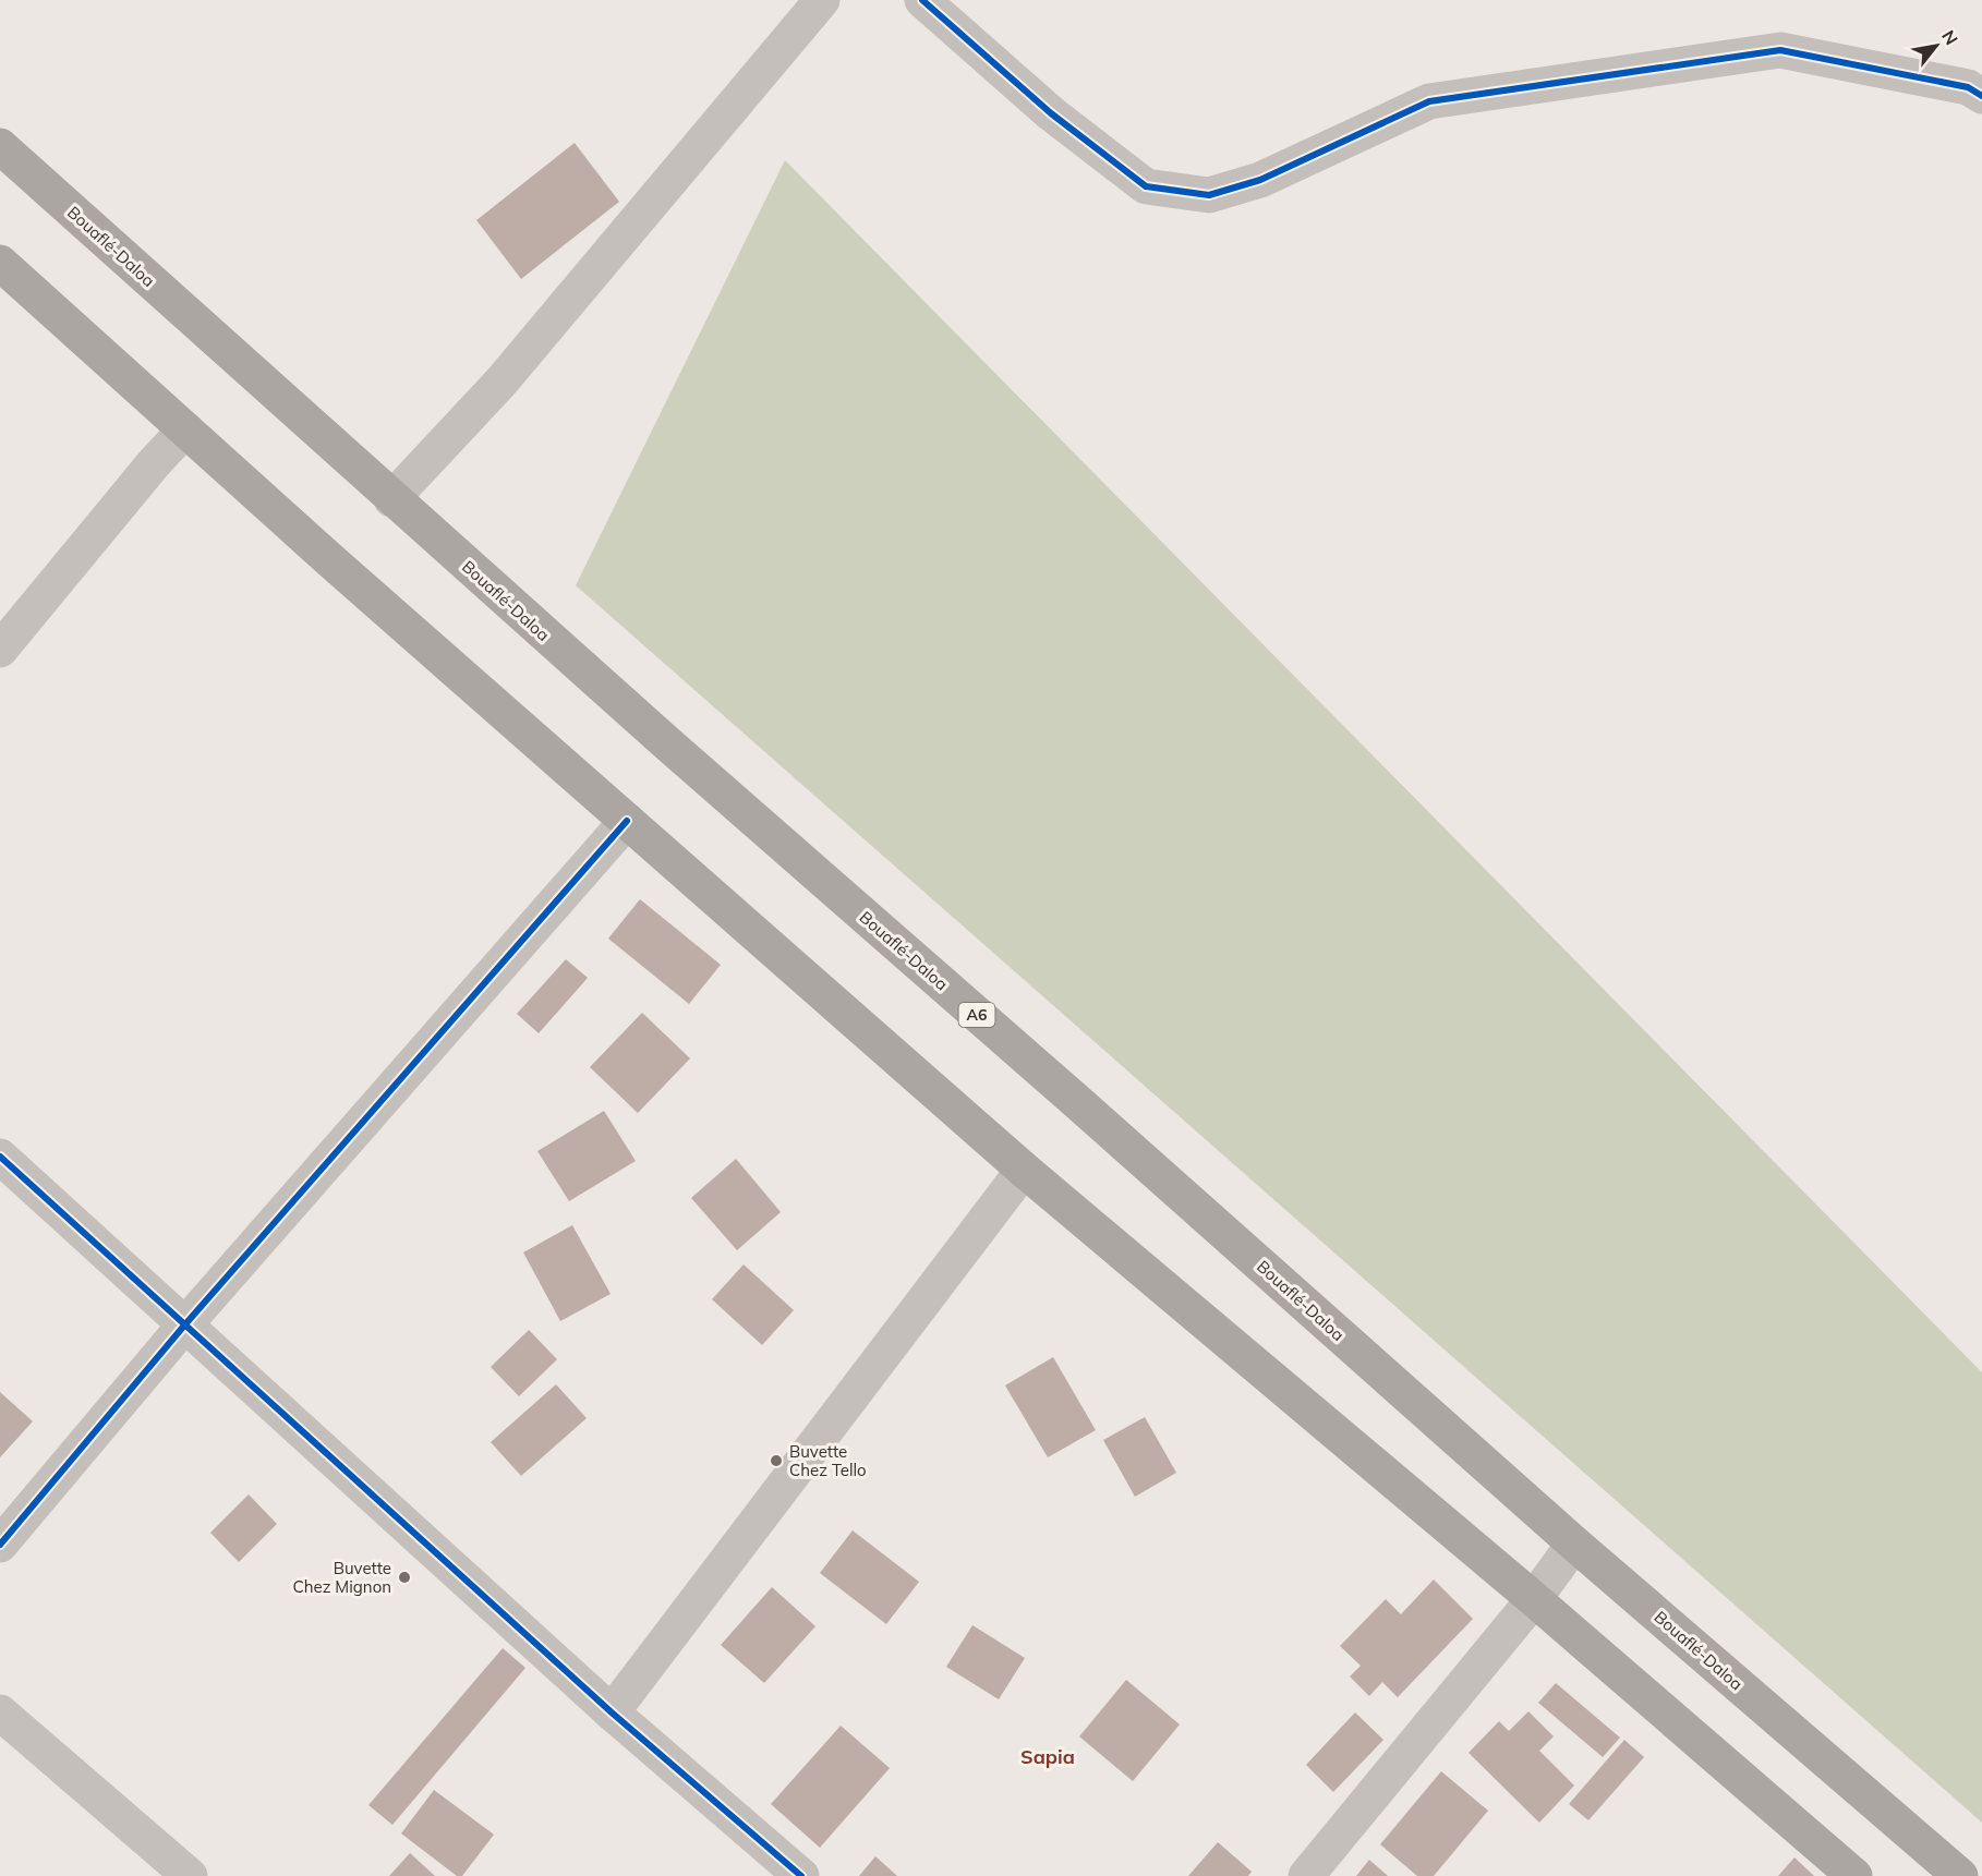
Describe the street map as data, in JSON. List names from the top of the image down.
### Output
{
  "streets": {
    "highway": ["Bouaflé-Daloa", "A6"]
  },
  "districts": ["Sapia"],
  "places": ["Buvette Chez Tello", "Buvette Chez Mignon"],
  "north": "top right"
}
